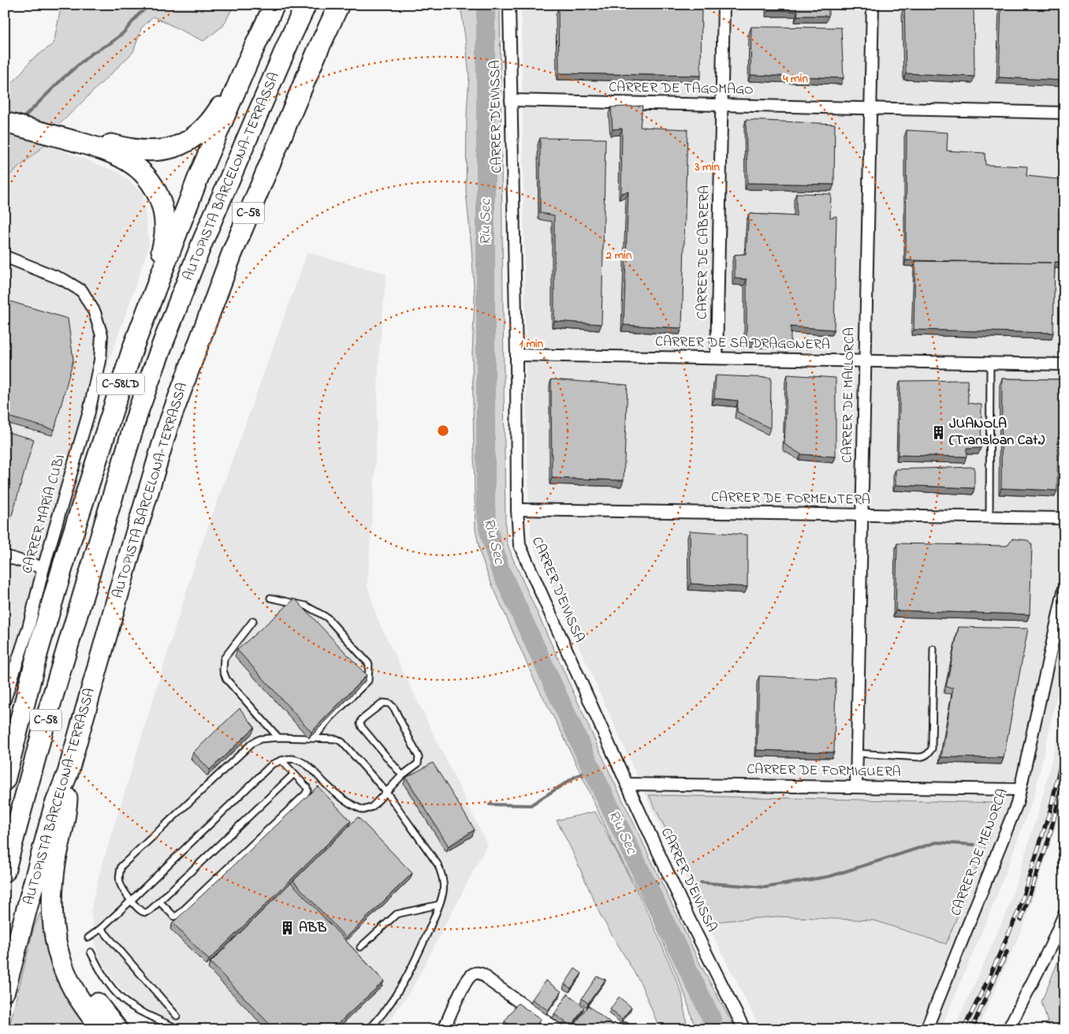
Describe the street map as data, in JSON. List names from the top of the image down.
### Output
{
  "streets": {
    "highway": ["AUTOPISTA BARCELONA-TERRASSA", "C-58", "C-58LD"],
    "street": [
      "CARRER DE TAGOMAGO",
      "CARRER D'EIVISSA",
      "CARRER DE CABRERA",
      "CARRER DE SA DRAGONERA",
      "CARRER DE MALLORCA",
      "CARRER DE FORMENTERA",
      "CARRER MARÍA CUBI",
      "CARRER DE FORMIGUERA",
      "CARRER DE MENORCA"
    ]
  },
  "crossings": [
    ["CARRER DE TAGOMAGO", "CARRER D'EIVISSA"],
    ["CARRER DE TAGOMAGO", "CARRER DE CABRERA"],
    ["CARRER DE TAGOMAGO", "CARRER DE MALLORCA"],
    ["CARRER D'EIVISSA", "CARRER DE SA DRAGONERA"],
    ["CARRER D'EIVISSA", "CARRER DE FORMENTERA"],
    ["CARRER D'EIVISSA", "CARRER DE FORMIGUERA"],
    ["CARRER DE CABRERA", "CARRER DE SA DRAGONERA"],
    ["CARRER DE SA DRAGONERA", "CARRER DE MALLORCA"],
    ["CARRER DE MALLORCA", "CARRER DE FORMENTERA"],
    ["CARRER DE MALLORCA", "CARRER DE FORMIGUERA"],
    ["CARRER DE FORMIGUERA", "CARRER DE MENORCA"]
  ],
  "water": ["Riu Sec"],
  "places": {
    "building": ["JUANOLA (Transloan Cat.)", "ABB"]
  },
  "rings": [
    "4 min",
    "3 min",
    "2 min",
    "1 min"
  ]
}
